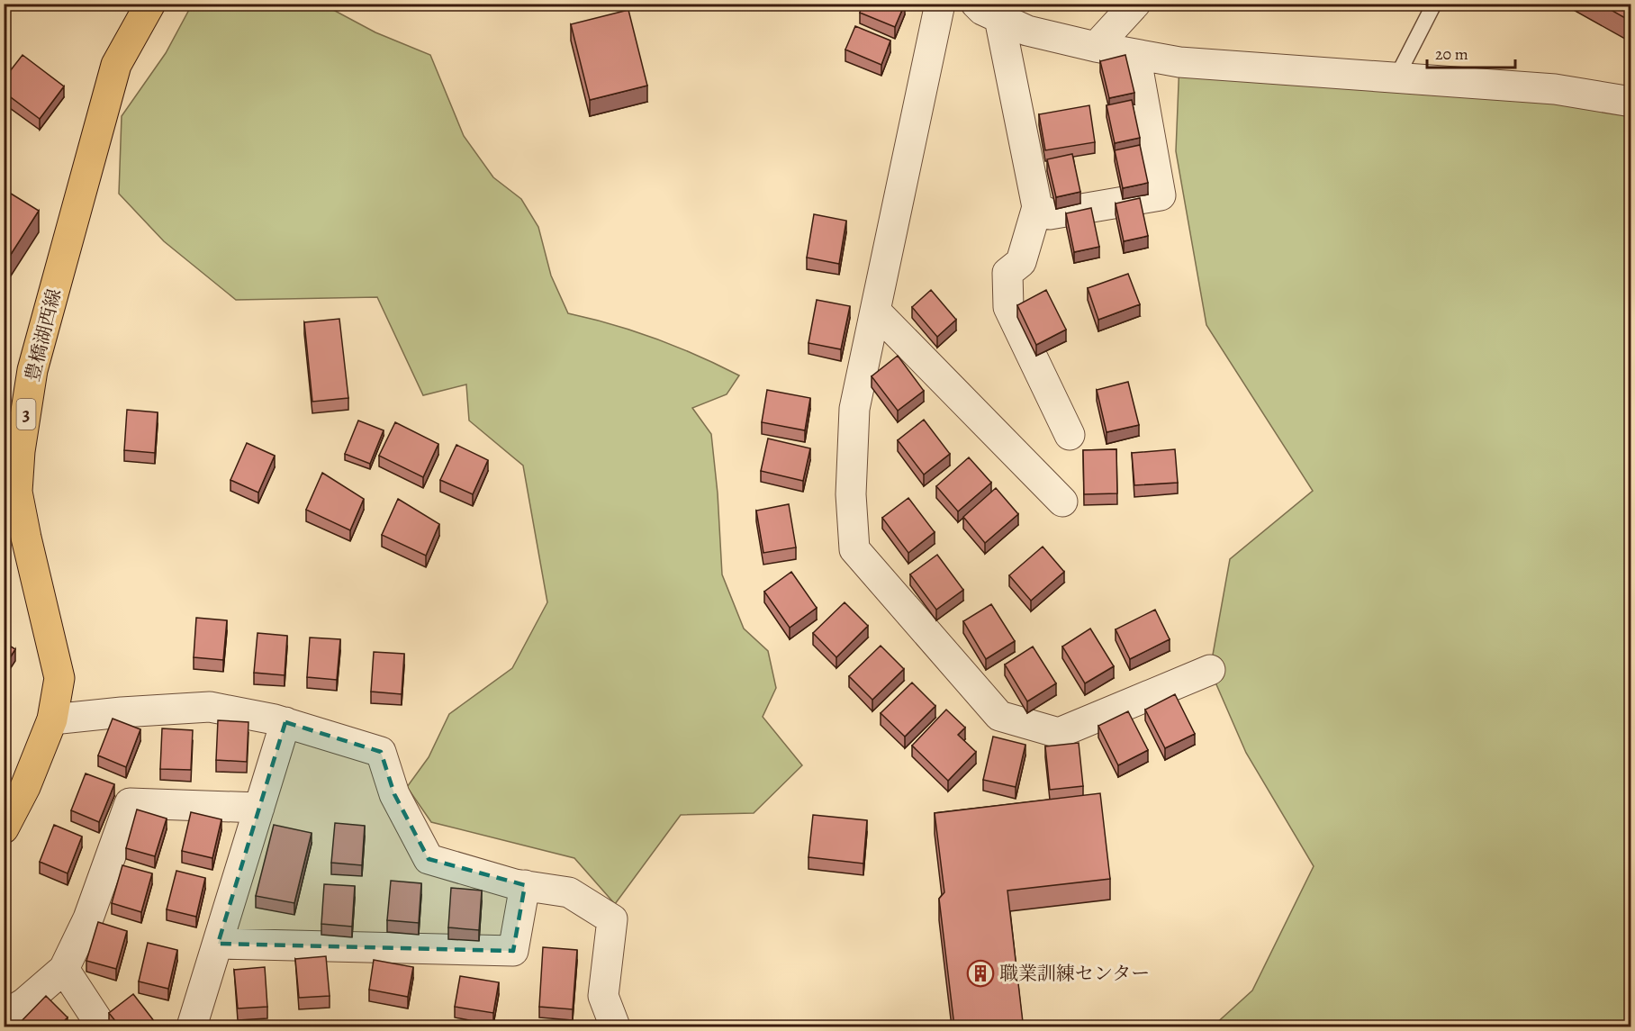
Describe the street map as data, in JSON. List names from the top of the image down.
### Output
{
  "streets": {
    "main road": ["豊橋湖西線", "3"]
  },
  "places": {
    "building": ["職業訓練センター"]
  },
  "scale_bar": "20 m"
}
